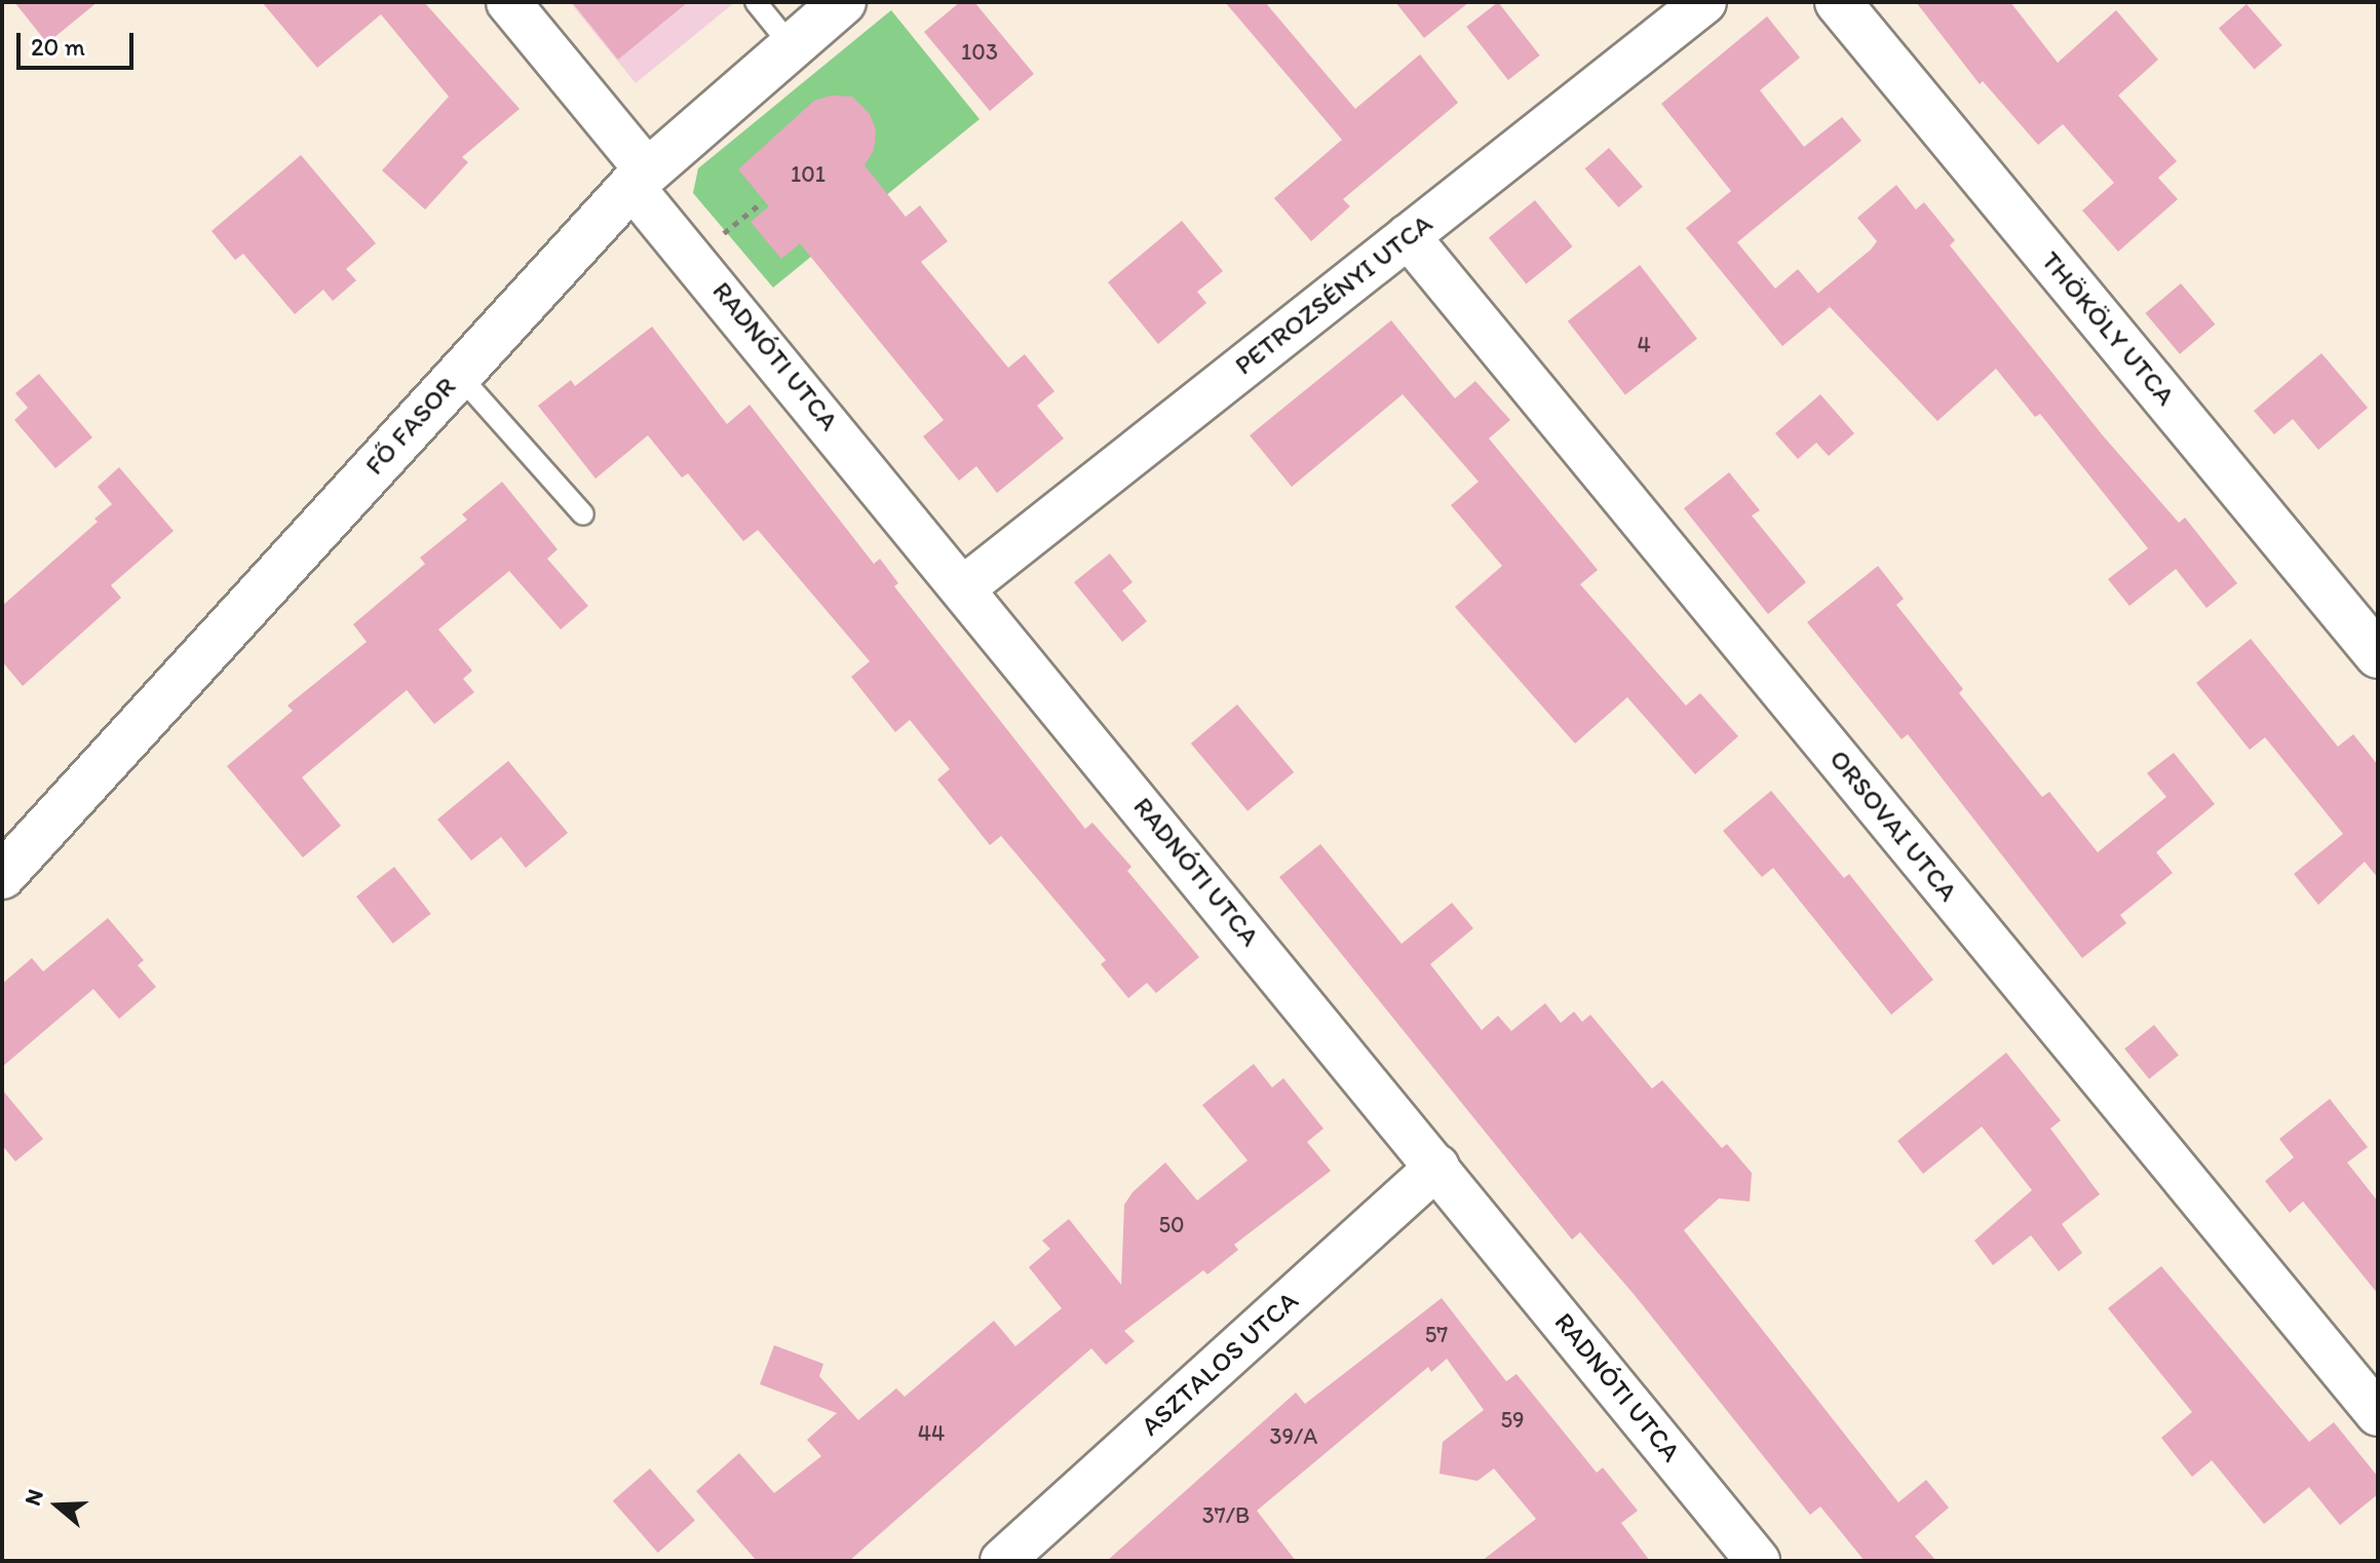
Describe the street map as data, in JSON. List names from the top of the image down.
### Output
{
  "streets": {
    "street": [
      "PETROZSÉNYI UTCA",
      "THÖKÖLY UTCA",
      "RADNÓTI UTCA",
      "FŐ FASOR",
      "ORSOVAI UTCA",
      "ASZTALOS UTCA"
    ]
  },
  "crossings": [
    ["PETROZSÉNYI UTCA", "RADNÓTI UTCA"],
    ["PETROZSÉNYI UTCA", "ORSOVAI UTCA"],
    ["RADNÓTI UTCA", "FŐ FASOR"],
    ["RADNÓTI UTCA", "ASZTALOS UTCA"]
  ],
  "house_numbers": [
    "103",
    "101",
    "4",
    "50",
    "57",
    "59",
    "44",
    "39/A",
    "37/B"
  ],
  "scale_bar": "20 m",
  "north": "left"
}
